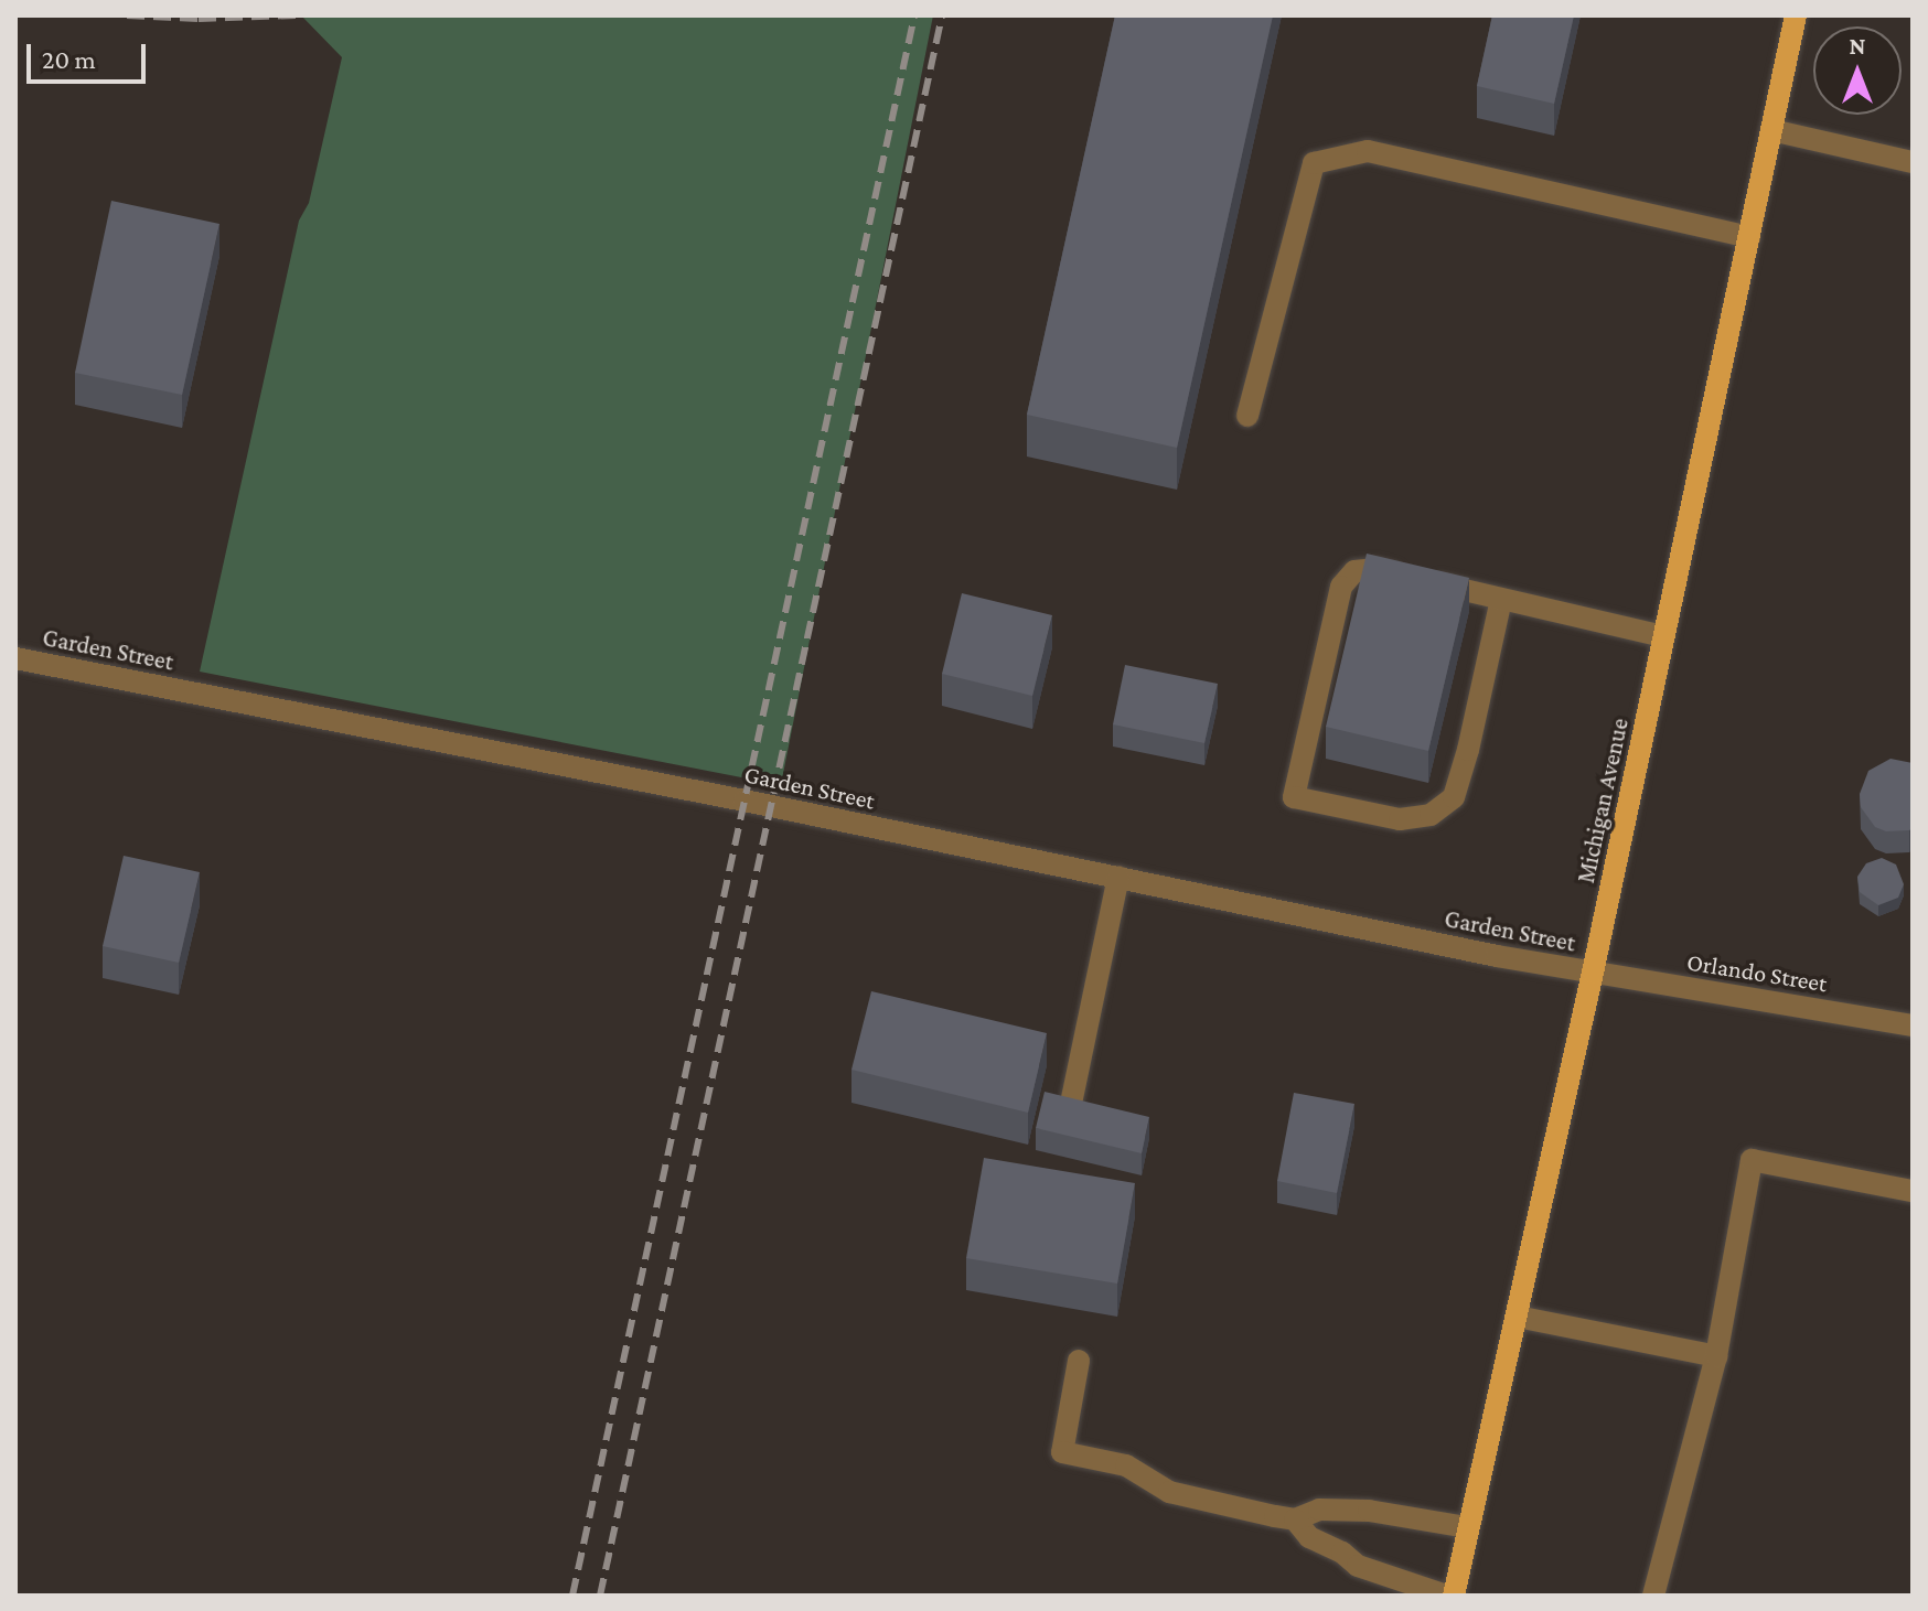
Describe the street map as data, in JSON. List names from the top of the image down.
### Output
{
  "streets": {
    "main road": ["Michigan Avenue"],
    "street": ["Garden Street", "Orlando Street"]
  },
  "crossings": [
    ["Garden Street", "Michigan Avenue"],
    ["Garden Street", "Orlando Street"],
    ["Michigan Avenue", "Orlando Street"]
  ],
  "scale_bar": "20 m",
  "north": "top"
}
